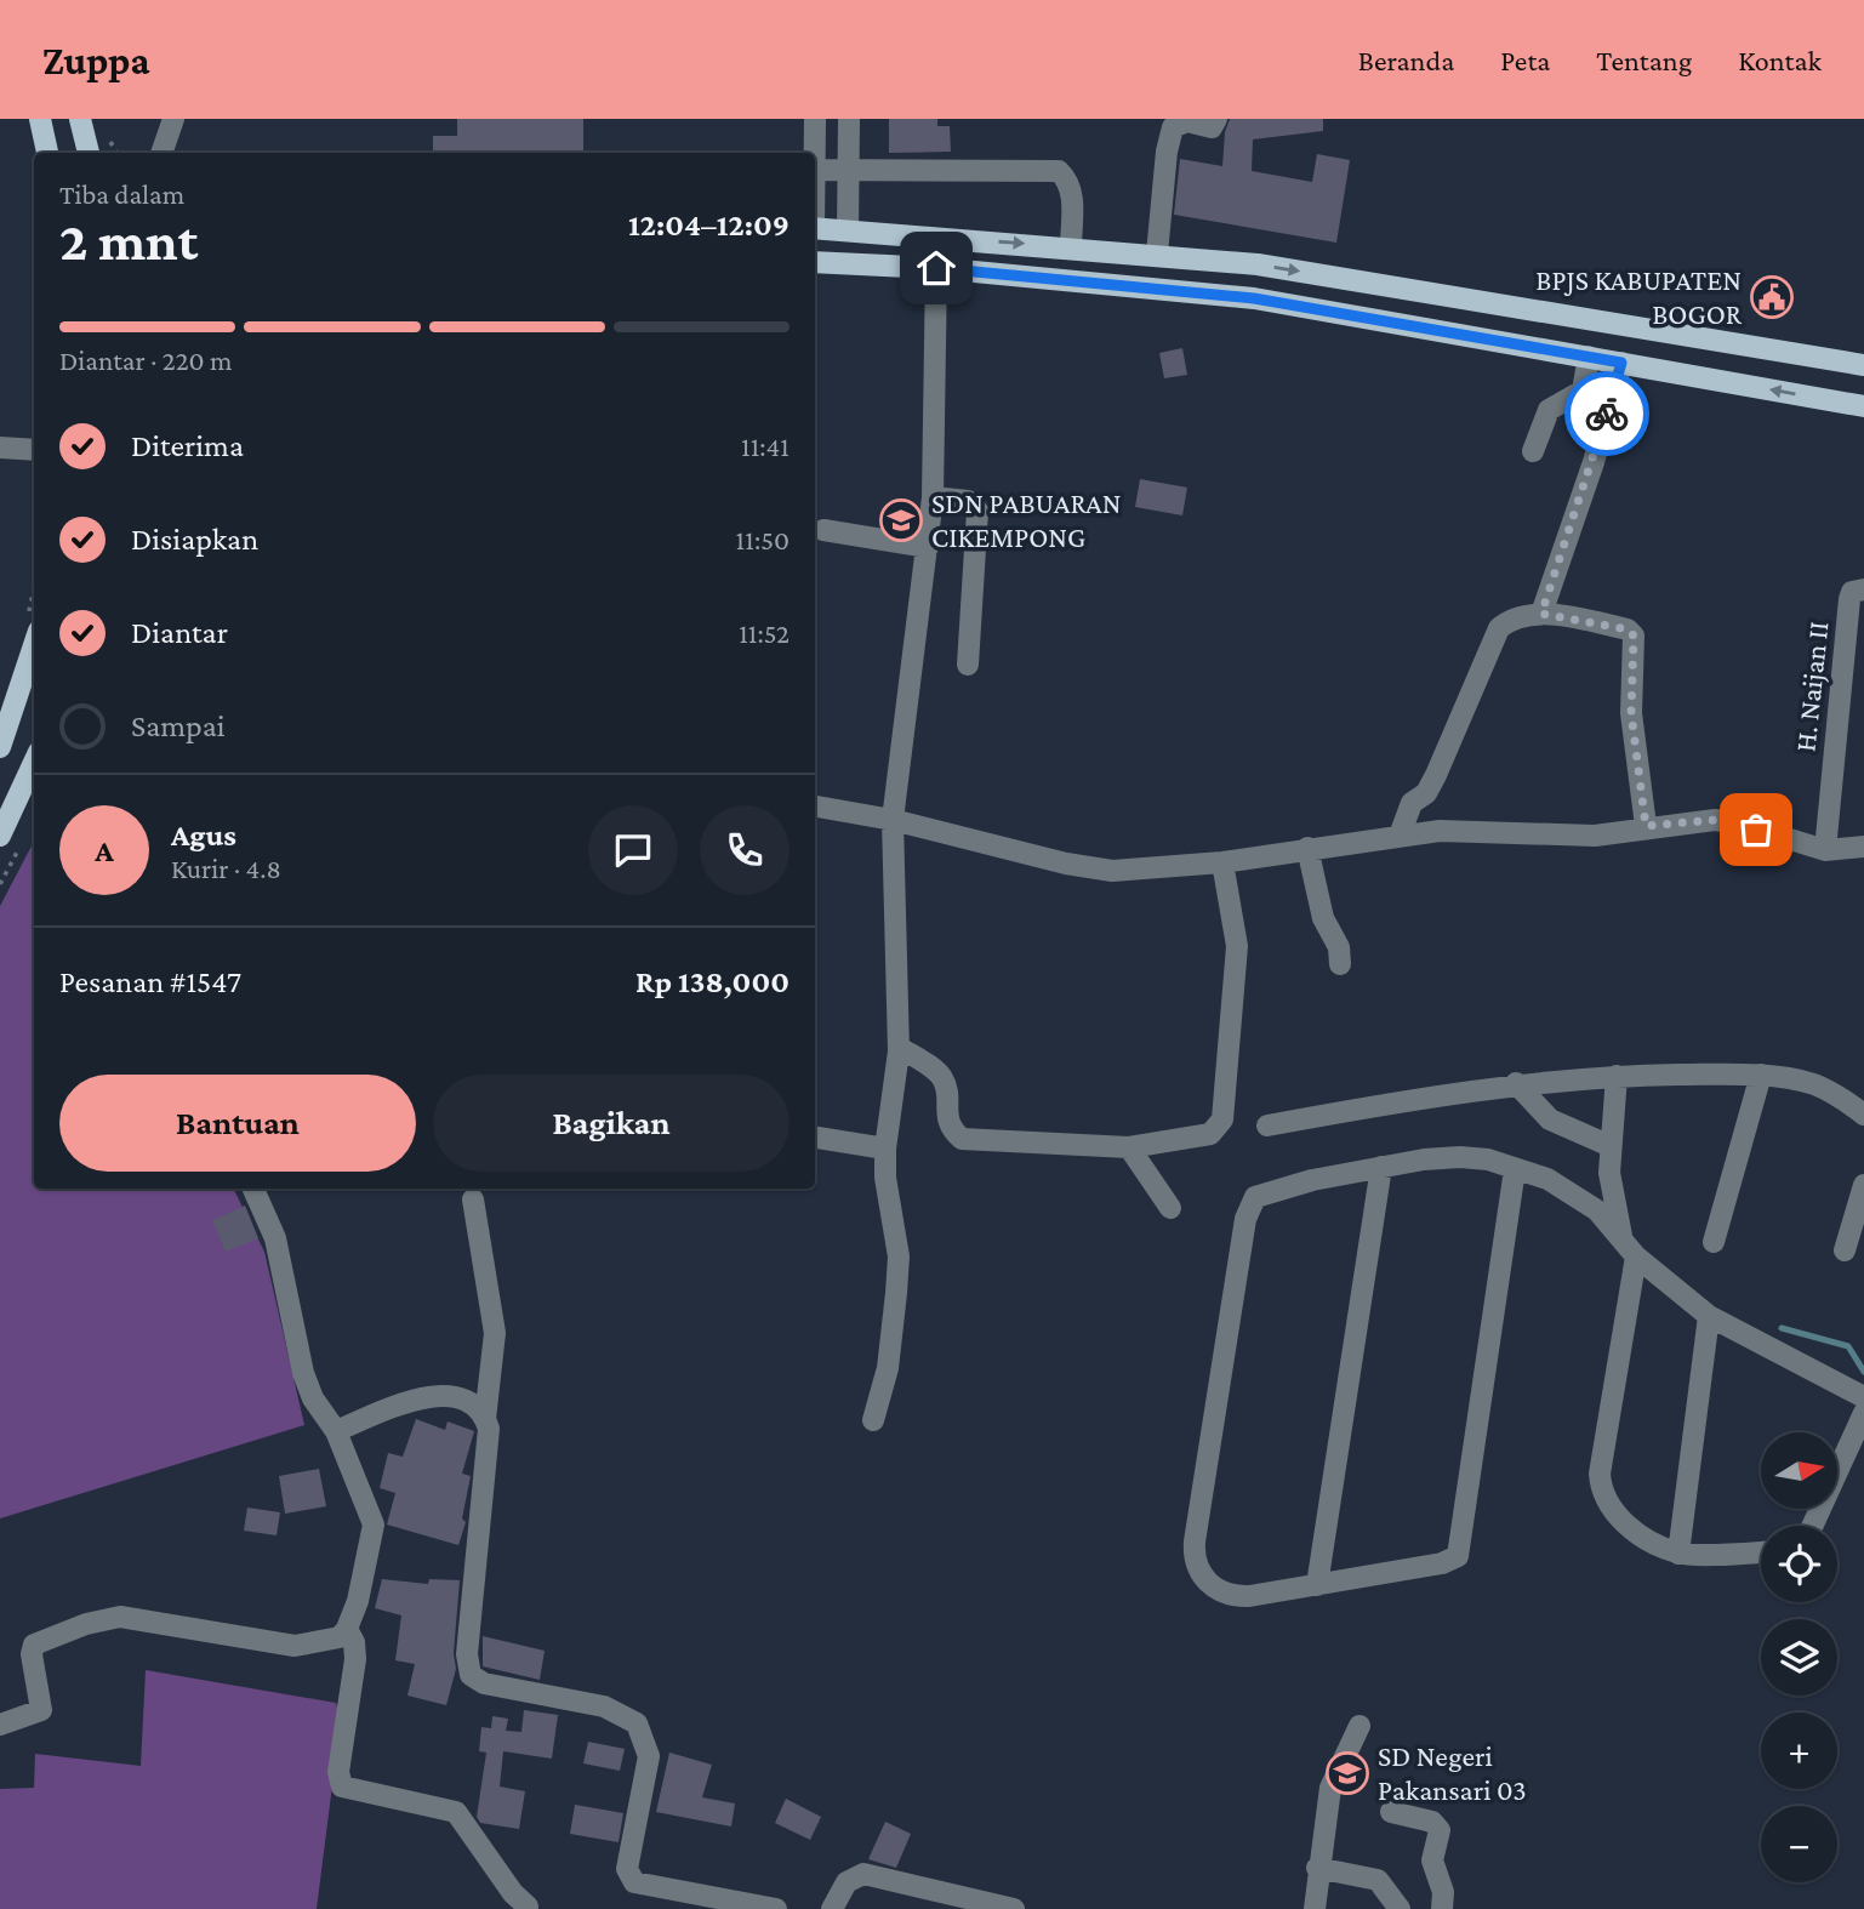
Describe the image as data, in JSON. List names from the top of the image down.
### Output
{
  "streets": {
    "street": ["H. Naijan II"]
  },
  "places": {
    "public building": ["BPJS KABUPATEN BOGOR"],
    "school or university": ["SDN PABUARAN CIKEMPONG", "SD Negeri Pakansari 03"]
  },
  "north": "right",
  "page": {
    "header": "Zuppa",
    "nav": [
      "Beranda",
      "Peta",
      "Tentang",
      "Kontak"
    ],
    "heading": ["2 mnt", "Tiba dalam", "12:04–12:09"],
    "panel": [
      "Agus",
      "Kurir · 4.8",
      "Pesanan #1547",
      "Rp 138,000"
    ],
    "bar": "Diantar · 220 m",
    "list": [
      ["Diterima", "11:41"],
      ["Disiapkan", "11:50"],
      ["Diantar", "11:52"],
      "Sampai"
    ],
    "round": "A",
    "buttons": ["Bantuan", "Bagikan"],
    "map_buttons": ["+", "−"]
  }
}
